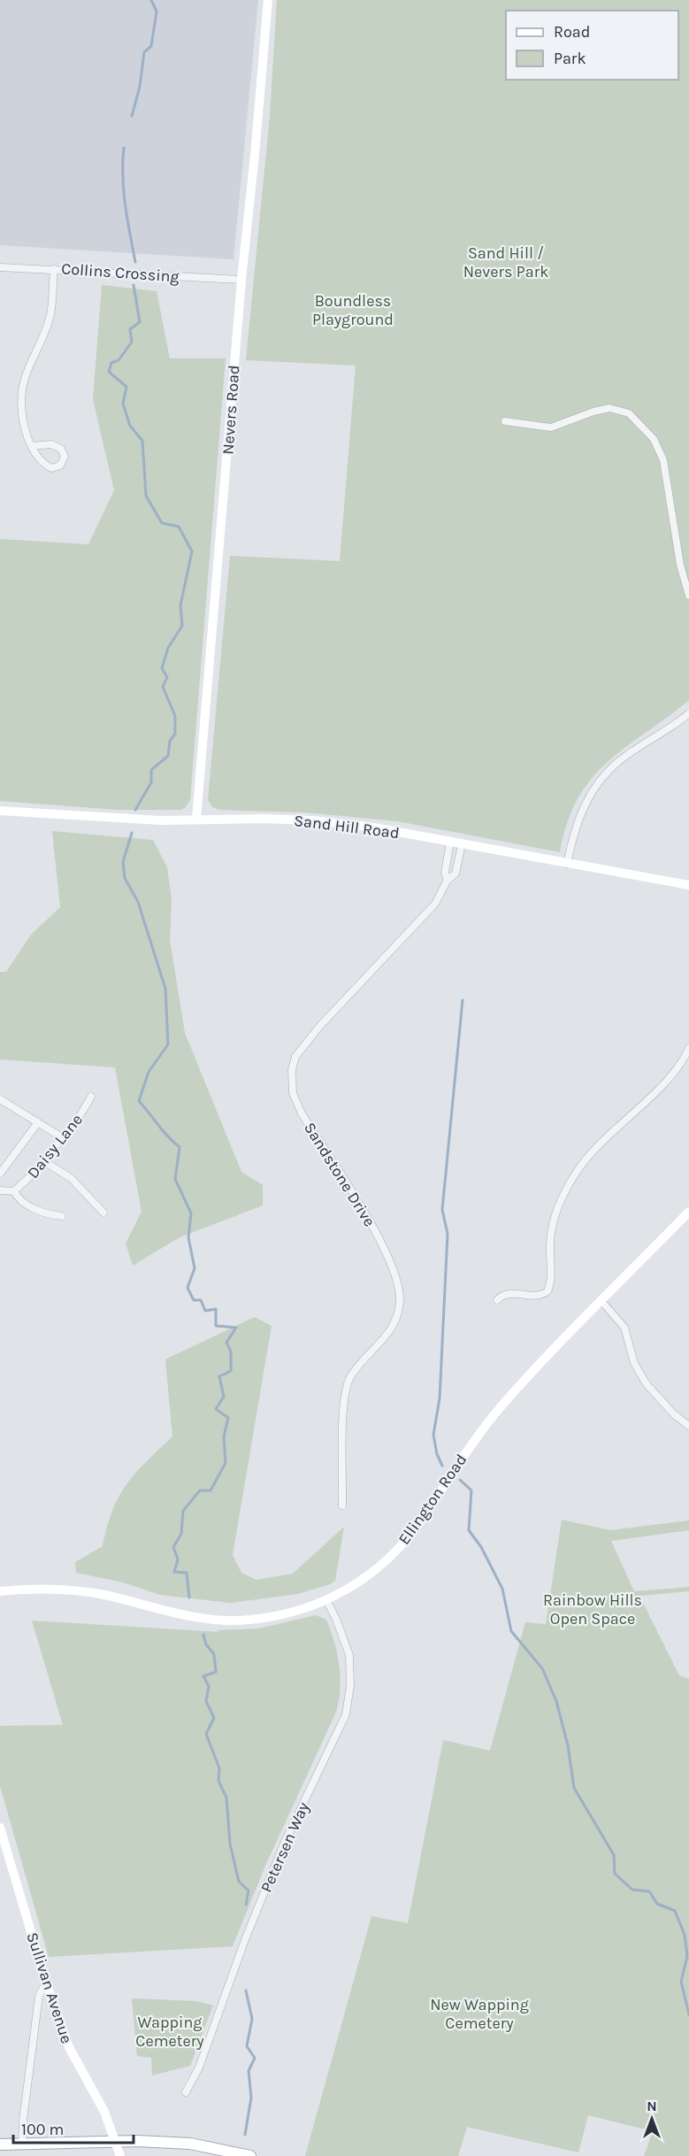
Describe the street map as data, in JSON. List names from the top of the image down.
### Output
{
  "streets": {
    "street": [
      "Collins Crossing",
      "Nevers Road",
      "Sand Hill Road",
      "Daisy Lane",
      "Sandstone Drive",
      "Ellington Road",
      "Petersen Way",
      "Sullivan Avenue"
    ]
  },
  "crossings": [
    ["Collins Crossing", "Nevers Road"],
    ["Nevers Road", "Sand Hill Road"],
    ["Sand Hill Road", "Sandstone Drive"],
    ["Ellington Road", "Petersen Way"]
  ],
  "parks": [
    "Sand Hill / Nevers Park",
    "Boundless Playground",
    "Rainbow Hills Open Space",
    "New Wapping Cemetery",
    "Wapping Cemetery"
  ],
  "legend": ["Road", "Park"],
  "scale_bar": "100 m",
  "north": "top"
}
